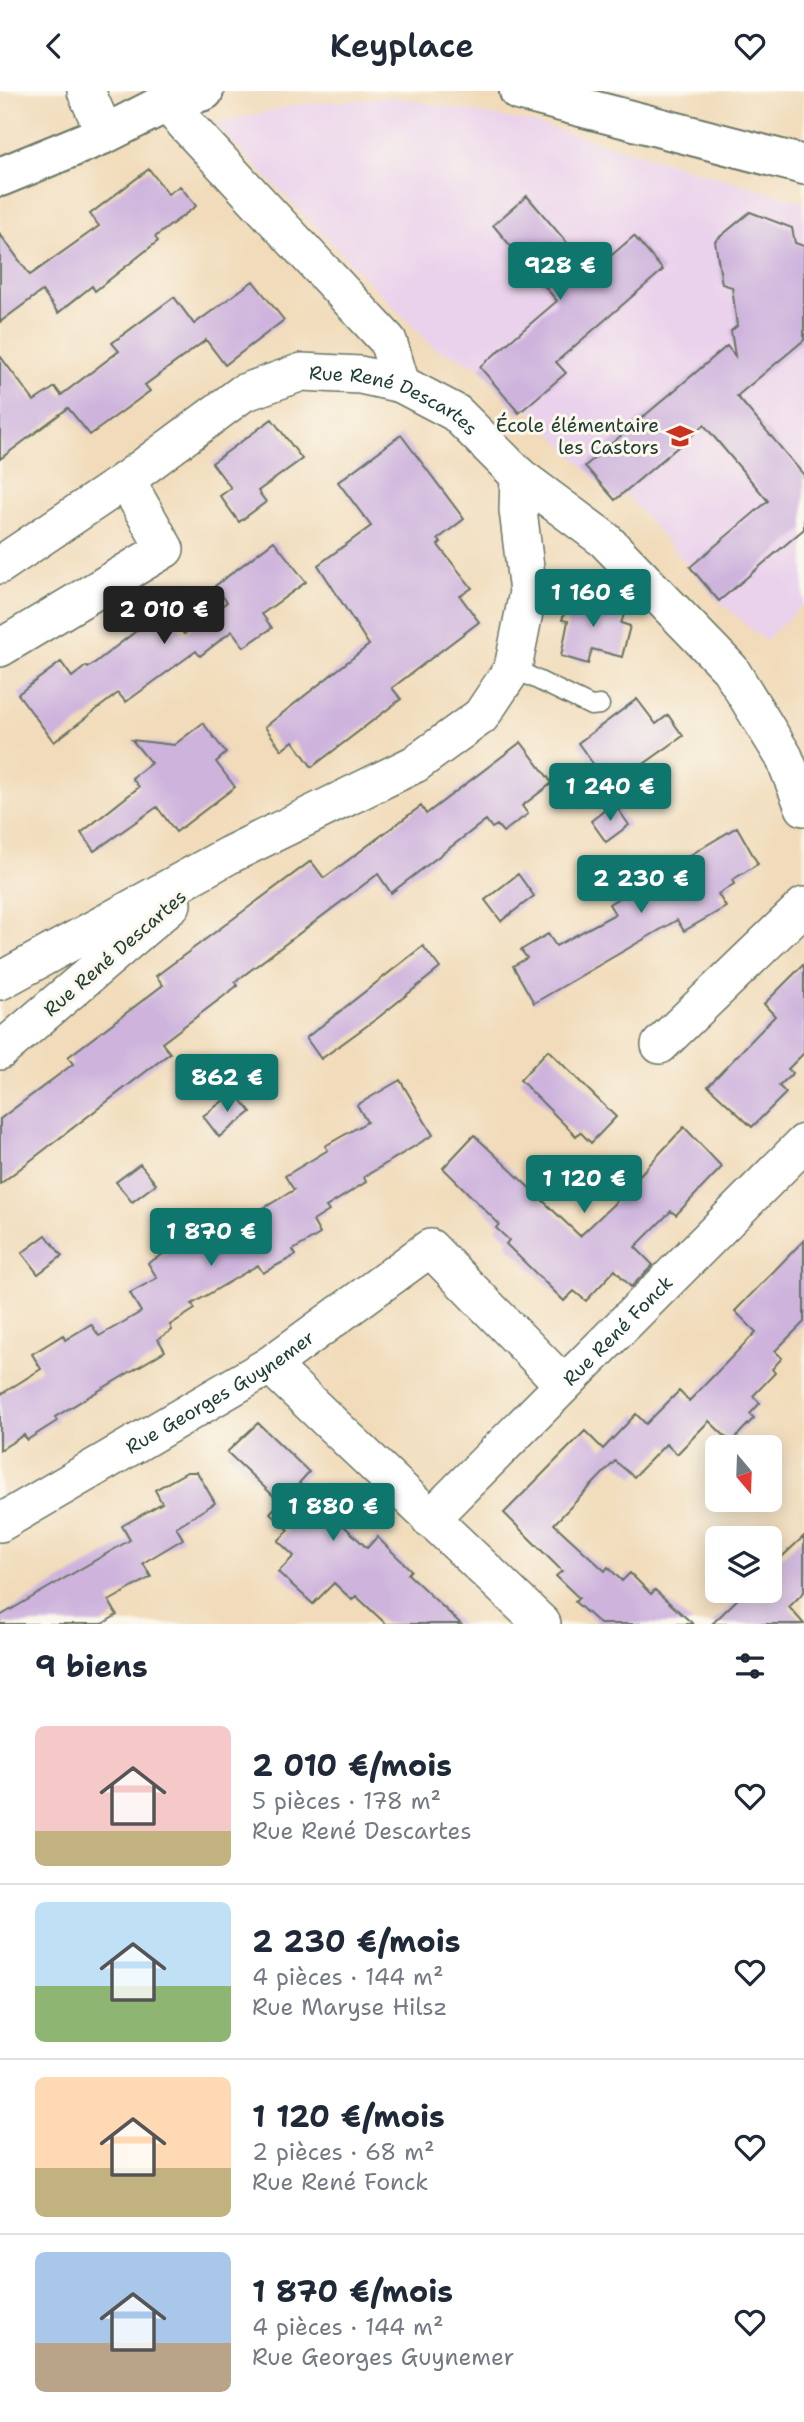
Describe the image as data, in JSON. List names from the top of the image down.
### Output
{
  "streets": {
    "street": ["Rue René Descartes", "Rue René Fonck", "Rue Georges Guynemer"]
  },
  "crossings": [
    ["Rue René Fonck", "Rue Georges Guynemer"]
  ],
  "places": {
    "school or university": ["École élémentaire les Castors"]
  },
  "north": "bottom",
  "page": {
    "header": "Keyplace",
    "price": [
      "928 €",
      "1 160 €",
      "2 010 €",
      "1 240 €",
      "2 230 €",
      "862 €",
      "1 120 €",
      "1 870 €",
      "1 880 €"
    ],
    "heading": "9 biens",
    "list": [
      {
        "name": "2 010 €/mois",
        "note": "5 pièces · 178 m² · Rue René Descartes"
      },
      {
        "name": "2 230 €/mois",
        "note": "4 pièces · 144 m² · Rue Maryse Hilsz"
      },
      {
        "name": "1 120 €/mois",
        "note": "2 pièces · 68 m² · Rue René Fonck"
      },
      {
        "name": "1 870 €/mois",
        "note": "4 pièces · 144 m² · Rue Georges Guynemer"
      }
    ]
  }
}
